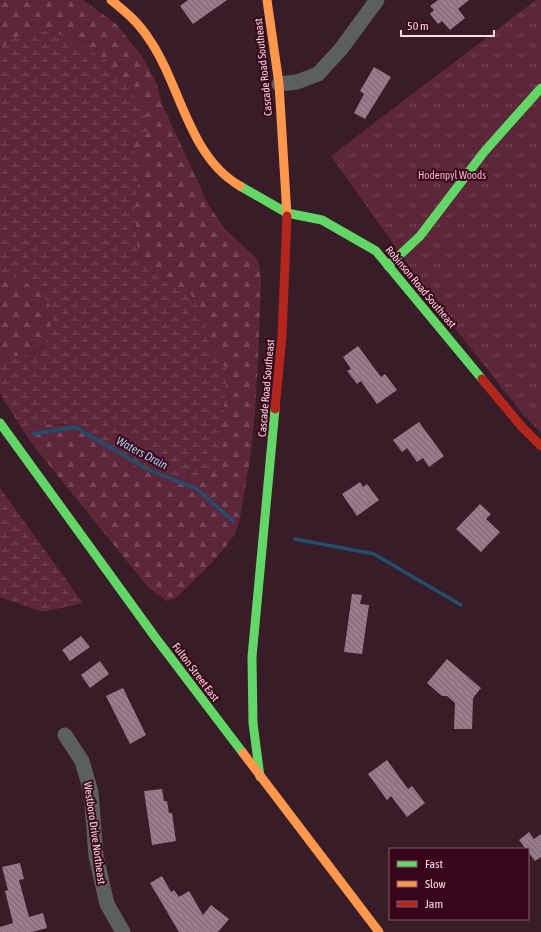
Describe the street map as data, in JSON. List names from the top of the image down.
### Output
{
  "streets": {
    "main road": ["Cascade Road Southeast", "Robinson Road Southeast", "Fulton Street East"],
    "street": ["Westboro Drive Northeast"]
  },
  "crossings": [
    ["Cascade Road Southeast", "Robinson Road Southeast"],
    ["Cascade Road Southeast", "Fulton Street East"]
  ],
  "water": ["Waters Drain"],
  "parks": ["Hodenpyl Woods"],
  "legend": ["Fast", "Slow", "Jam"],
  "scale_bar": "50 m"
}
